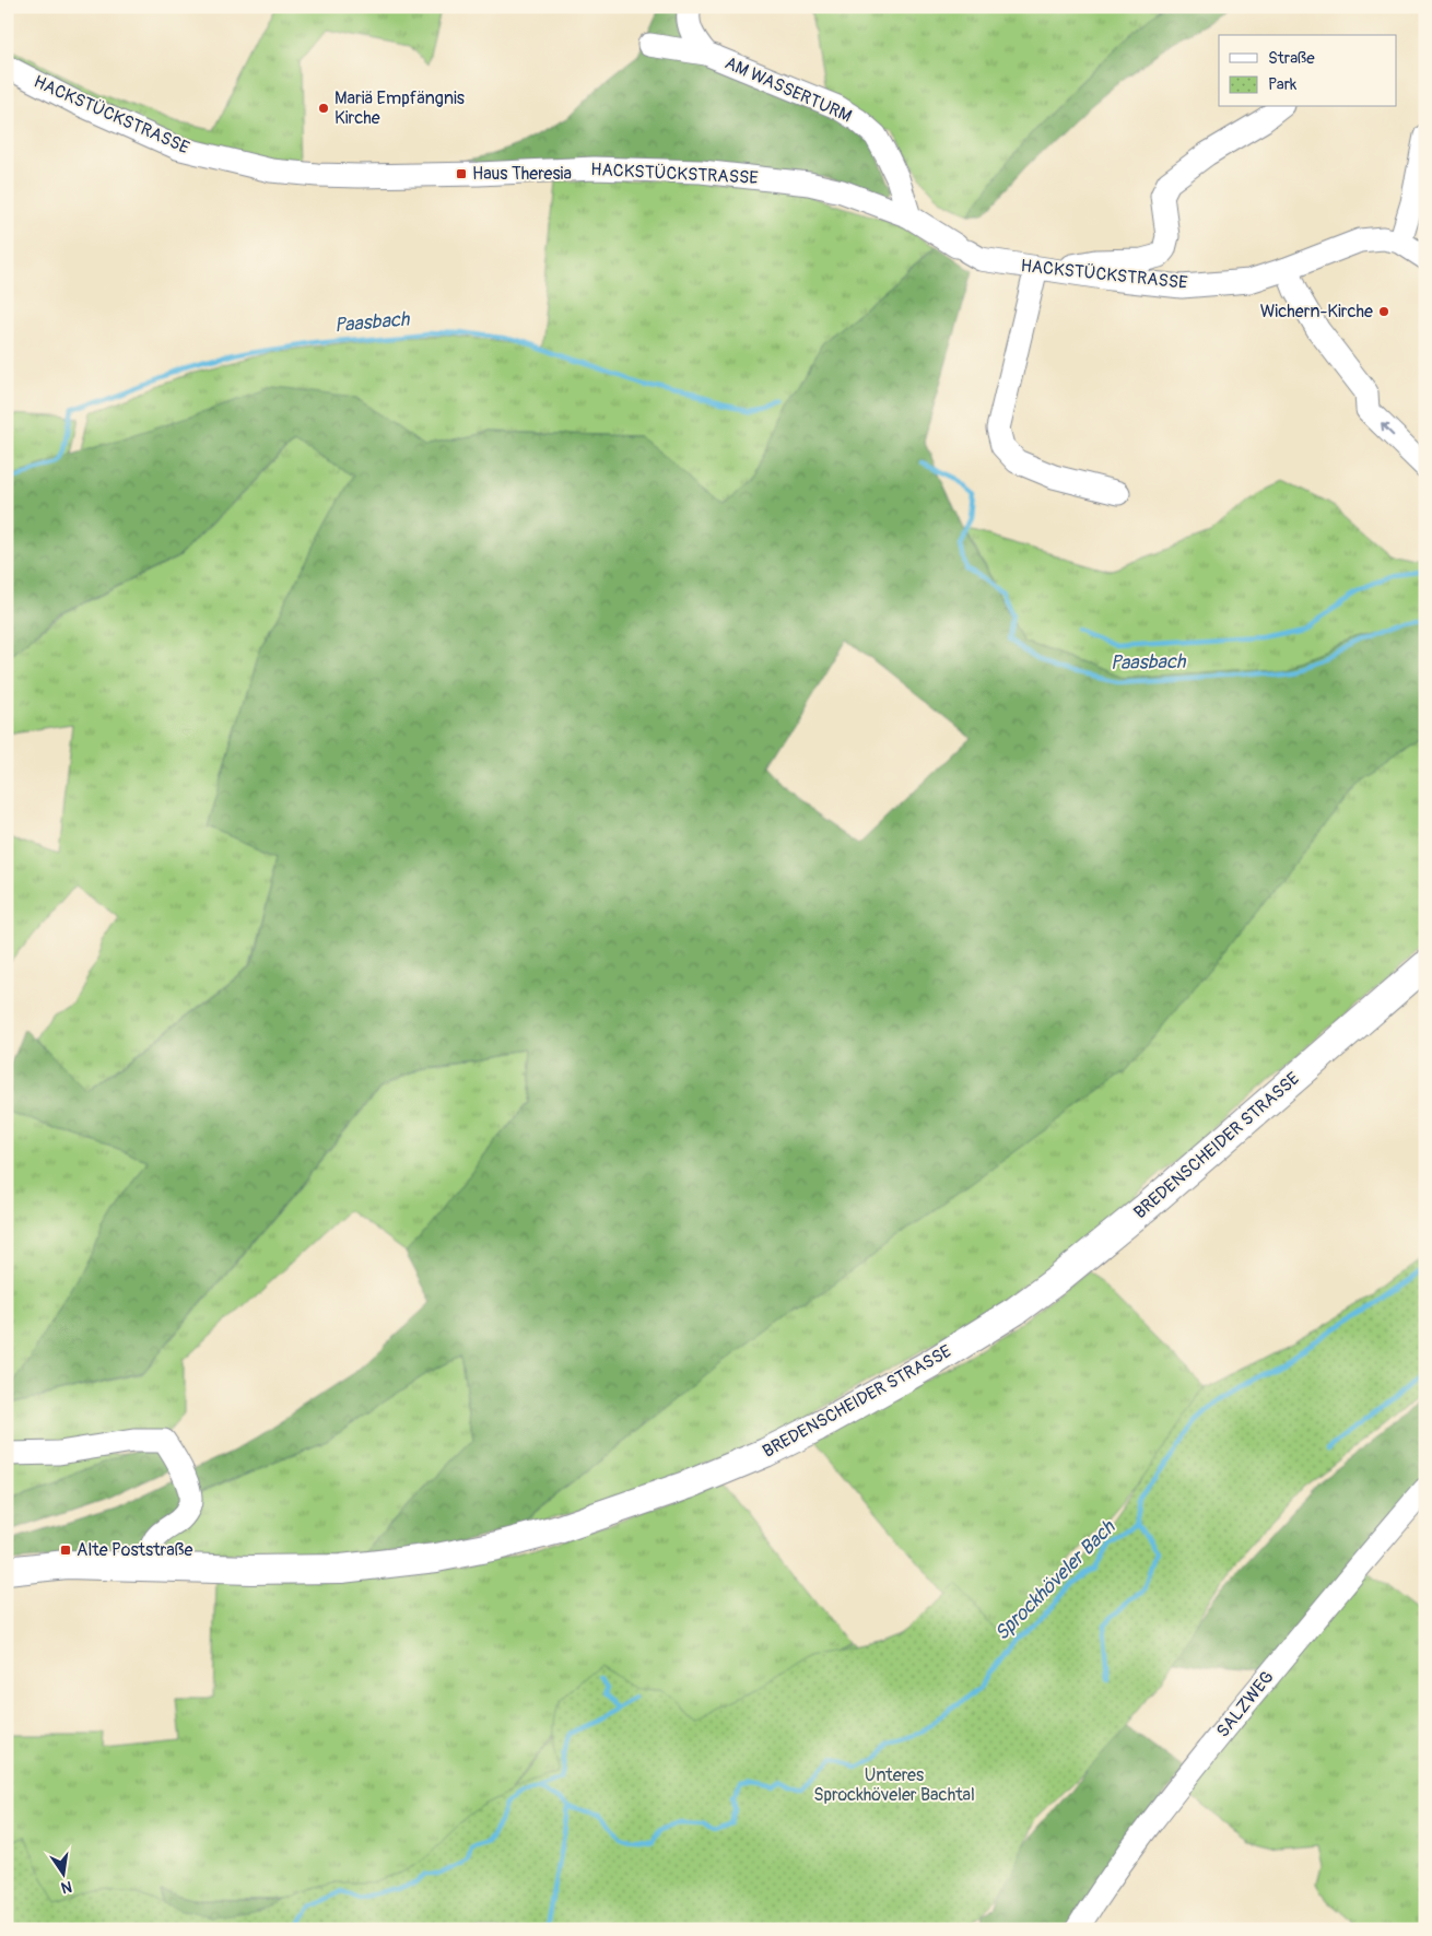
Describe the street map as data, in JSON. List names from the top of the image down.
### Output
{
  "streets": {
    "main road": ["BREDENSCHEIDER STRASSE"],
    "street": ["AM WASSERTURM", "HACKSTÜCKSTRASSE", "SALZWEG"]
  },
  "crossings": [
    ["AM WASSERTURM", "HACKSTÜCKSTRASSE"]
  ],
  "water": ["Paasbach", "Sprockhöveler Bach"],
  "parks": ["Unteres Sprockhöveler Bachtal"],
  "places": {
    "other": ["Mariä Empfängnis Kirche", "Wichern-Kirche"],
    "transit": ["Haus Theresia", "Alte Poststraße"]
  },
  "legend": ["Straße", "Park"],
  "north": "bottom"
}
